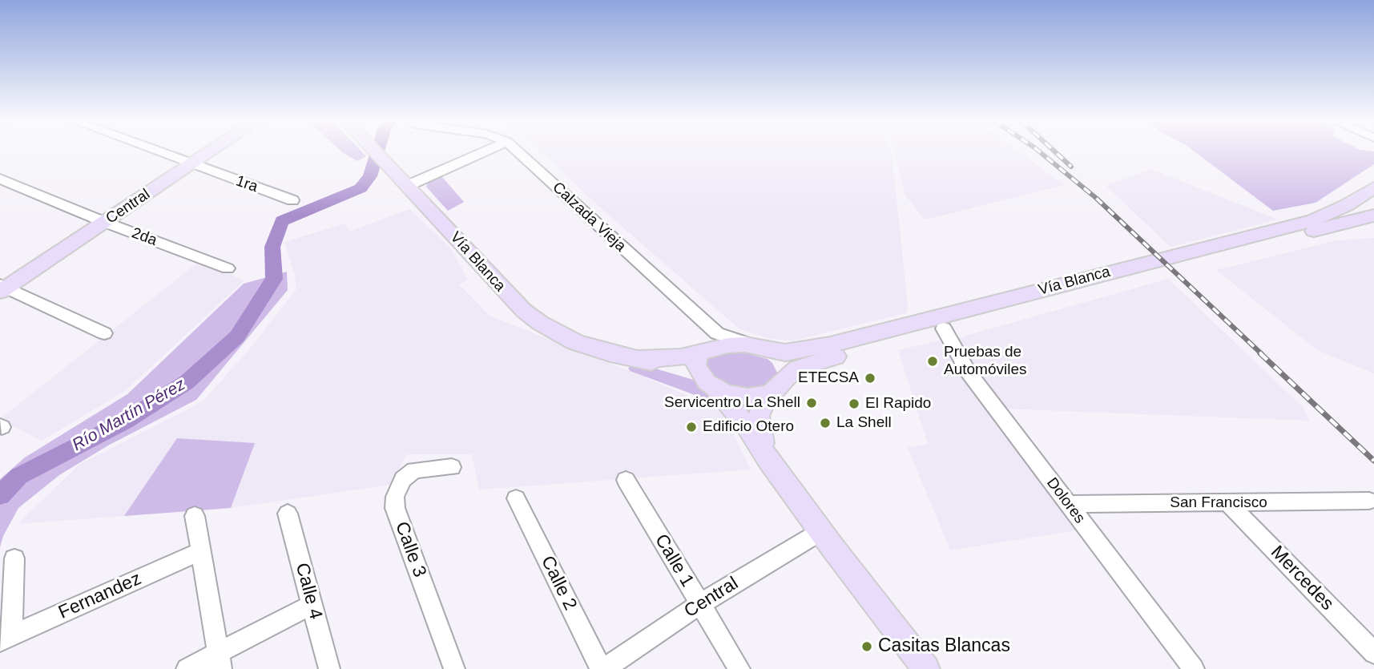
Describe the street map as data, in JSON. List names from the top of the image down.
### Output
{
  "streets": {
    "main road": ["Central", "Vía Blanca"],
    "street": [
      "1ra",
      "Calzada Vieja",
      "2da",
      "Dolores",
      "San Francisco",
      "Calle 3",
      "Calle 1",
      "Mercedes",
      "Calle 2",
      "Calle 4",
      "Fernandez"
    ]
  },
  "crossings": [
    ["1ra", "Central"],
    ["Central", "2da"],
    ["Central", "Calle 1"],
    ["Central", "Calle 2"],
    ["Calzada Vieja", "Vía Blanca"],
    ["Vía Blanca", "Dolores"],
    ["Dolores", "San Francisco"],
    ["San Francisco", "Mercedes"]
  ],
  "water": ["Río Martín Pérez"],
  "places": [
    "Pruebas de Automóviles",
    "ETECSA",
    "Servicentro La Shell",
    "El Rapido",
    "La Shell",
    "Edificio Otero",
    "Casitas Blancas"
  ]
}
